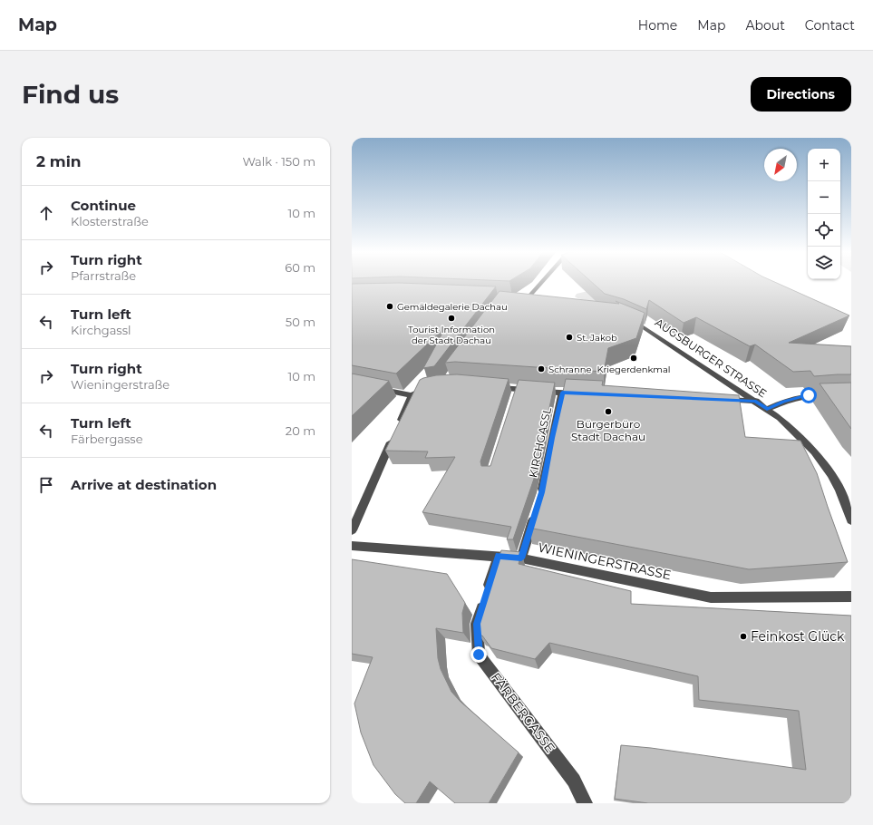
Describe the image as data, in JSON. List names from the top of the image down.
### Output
{
  "streets": {
    "street": [
      "AUGSBURGER STRASSE",
      "KIRCHGASSL",
      "WIENINGERSTRASSE",
      "FÄRBERGASSE"
    ]
  },
  "crossings": [
    ["WIENINGERSTRASSE", "FÄRBERGASSE"]
  ],
  "places": [
    "Gemäldegalerie Dachau",
    "Tourist Information der Stadt Dachau",
    "St. Jakob",
    "Kriegerdenkmal",
    "Schranne",
    "Bürgerbüro Stadt Dachau",
    "Feinkost Glück"
  ],
  "north": "bottom left",
  "page": {
    "header": "Map",
    "nav": [
      "Home",
      "Map",
      "About",
      "Contact"
    ],
    "buttons": "Directions",
    "title": "Find us",
    "heading": ["2 min", "Walk · 150 m"],
    "map_buttons": ["+", "−"],
    "list": [
      ["Continue", "Klosterstraße", "10 m"],
      ["Turn right", "Pfarrstraße", "60 m"],
      ["Turn left", "Kirchgassl", "50 m"],
      ["Turn right", "Wieningerstraße", "10 m"],
      ["Turn left", "Färbergasse", "20 m"],
      "Arrive at destination"
    ]
  }
}
